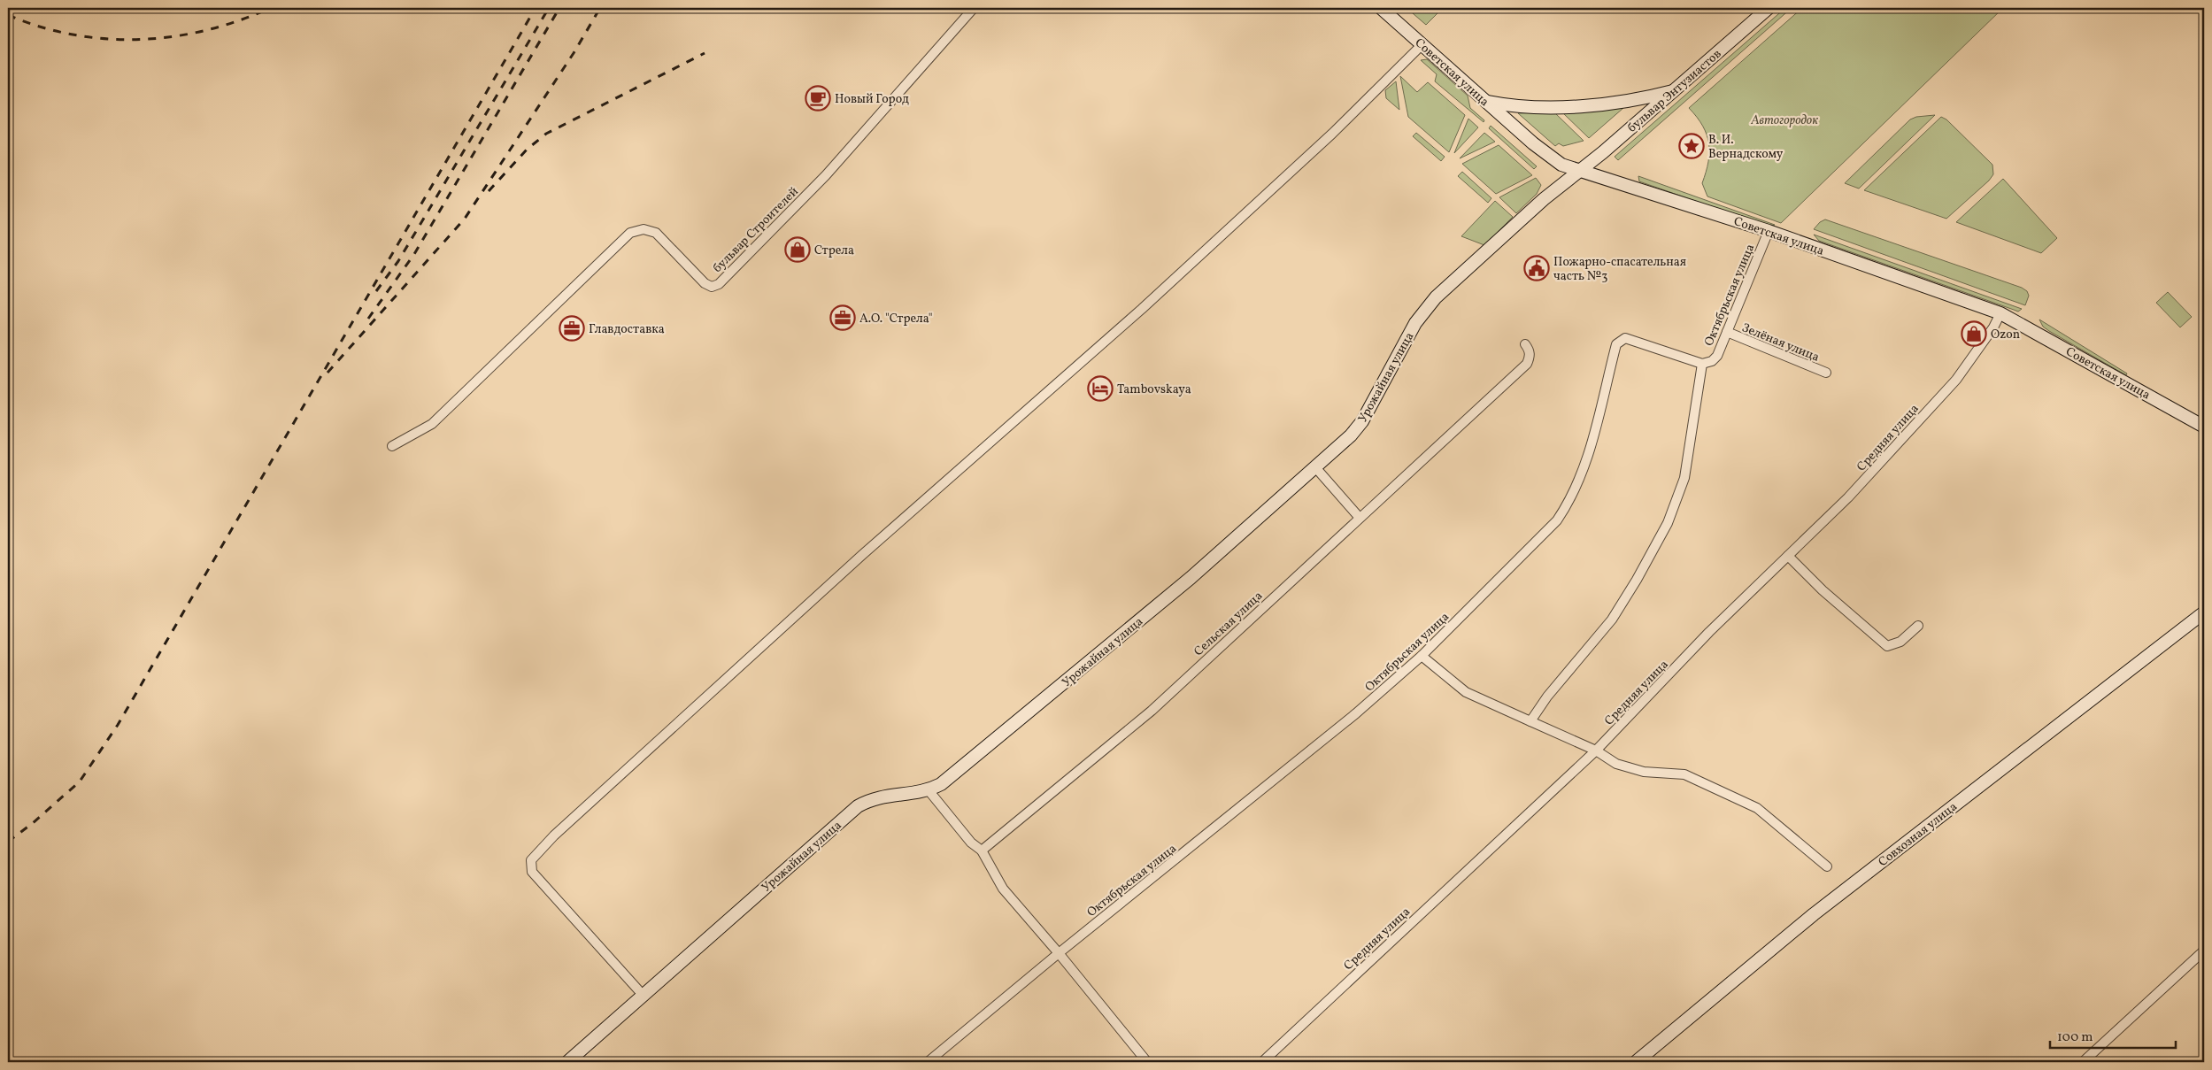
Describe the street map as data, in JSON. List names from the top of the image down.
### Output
{
  "streets": {
    "street": [
      "Советская улица",
      "бульвар Энтузиастов",
      "бульвар Строителей",
      "Октябрьская улица",
      "Зелёная улица",
      "Урожайная улица",
      "Средняя улица",
      "Сельская улица",
      "Совхозная улица"
    ]
  },
  "crossings": [
    ["Советская улица", "бульвар Энтузиастов"],
    ["Советская улица", "Октябрьская улица"],
    ["Советская улица", "Урожайная улица"],
    ["Советская улица", "Средняя улица"],
    ["бульвар Энтузиастов", "Урожайная улица"],
    ["Октябрьская улица", "Зелёная улица"]
  ],
  "parks": ["Автогородок"],
  "places": {
    "cafe": ["Новый Город"],
    "place": ["В. И. Вернадскому"],
    "shop": ["Стрела", "Ozon"],
    "public building": ["Пожарно-спасательная часть №3"],
    "office": ["А.О. \"Стрела\"", "Главдоставка"],
    "hotel": ["Tambovskaya"]
  },
  "scale_bar": "100 m"
}
